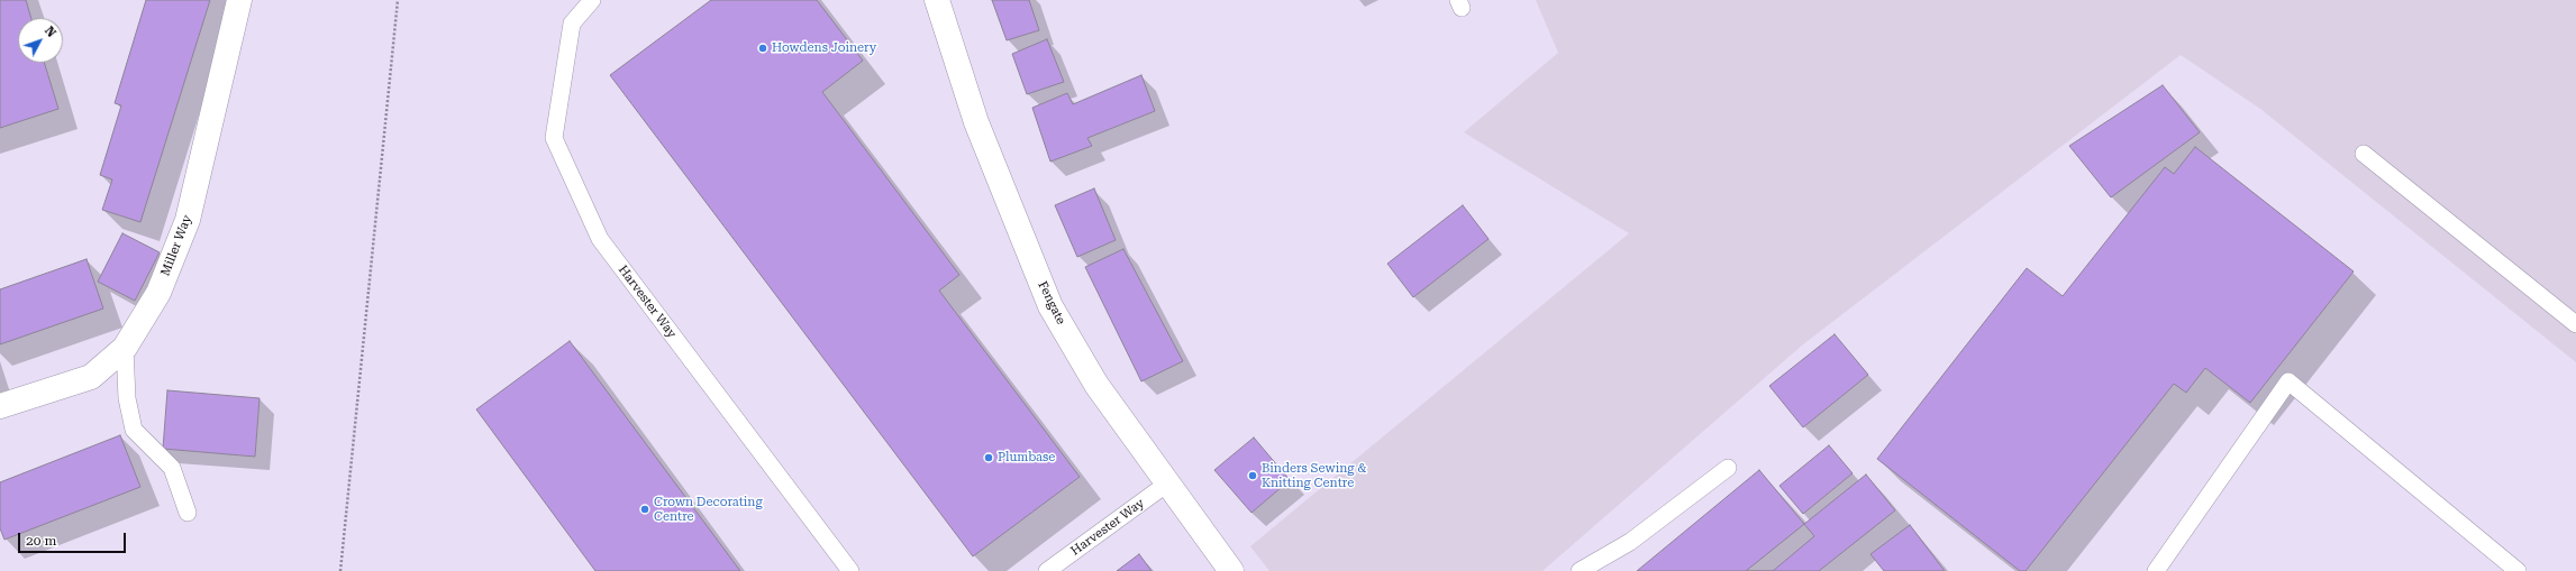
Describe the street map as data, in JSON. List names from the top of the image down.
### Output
{
  "streets": {
    "street": ["Miller Way", "Fengate"],
    "lane": ["Harvester Way"]
  },
  "crossings": [
    ["Harvester Way", "Fengate"]
  ],
  "places": [
    "Howdens Joinery",
    "Plumbase",
    "Binders Sewing & Knitting Centre",
    "Crown Decorating Centre"
  ],
  "scale_bar": "20 m",
  "north": "top right"
}
